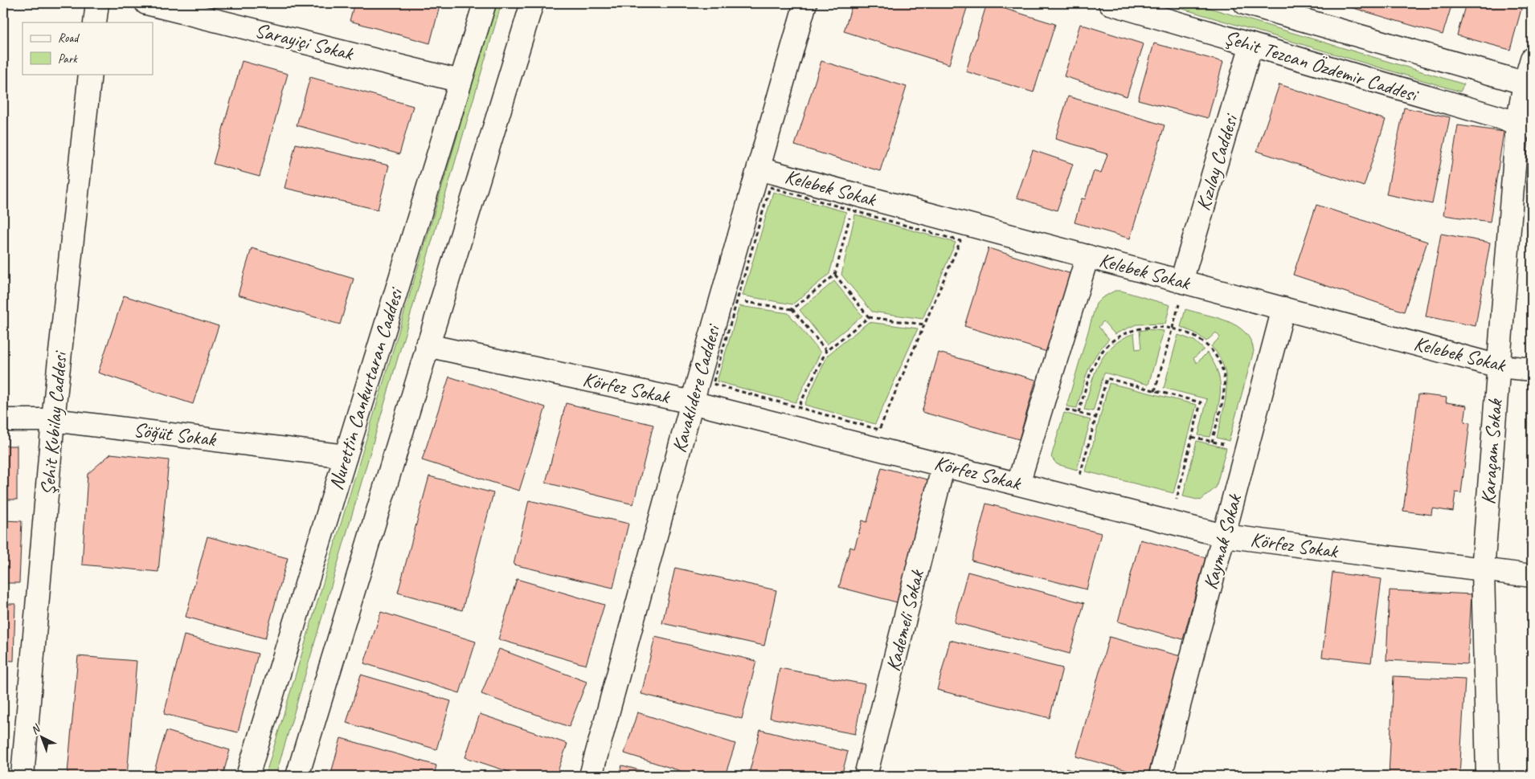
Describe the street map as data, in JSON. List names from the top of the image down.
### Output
{
  "streets": {
    "street": [
      "Sarayiçi Sokak",
      "Şehit Tezcan Özdemir Caddesi",
      "Kızılay Caddesi",
      "Kelebek Sokak",
      "Körfez Sokak",
      "Kavaklıdere Caddesi",
      "Nurettin Cankurtaran Caddesi",
      "Şehit Kubilay Caddesi",
      "Söğüt Sokak",
      "Karaçam Sokak",
      "Kaymak Sokak",
      "Kademeli Sokak"
    ]
  },
  "crossings": [
    ["Sarayiçi Sokak", "Nurettin Cankurtaran Caddesi"],
    ["Şehit Tezcan Özdemir Caddesi", "Kızılay Caddesi"],
    ["Şehit Tezcan Özdemir Caddesi", "Karaçam Sokak"],
    ["Kızılay Caddesi", "Kelebek Sokak"],
    ["Kelebek Sokak", "Kavaklıdere Caddesi"],
    ["Kelebek Sokak", "Karaçam Sokak"],
    ["Kelebek Sokak", "Kaymak Sokak"],
    ["Körfez Sokak", "Kavaklıdere Caddesi"],
    ["Körfez Sokak", "Karaçam Sokak"],
    ["Körfez Sokak", "Kaymak Sokak"],
    ["Körfez Sokak", "Kademeli Sokak"],
    ["Nurettin Cankurtaran Caddesi", "Söğüt Sokak"],
    ["Şehit Kubilay Caddesi", "Söğüt Sokak"]
  ],
  "legend": ["Road", "Park"],
  "north": "top left"
}
